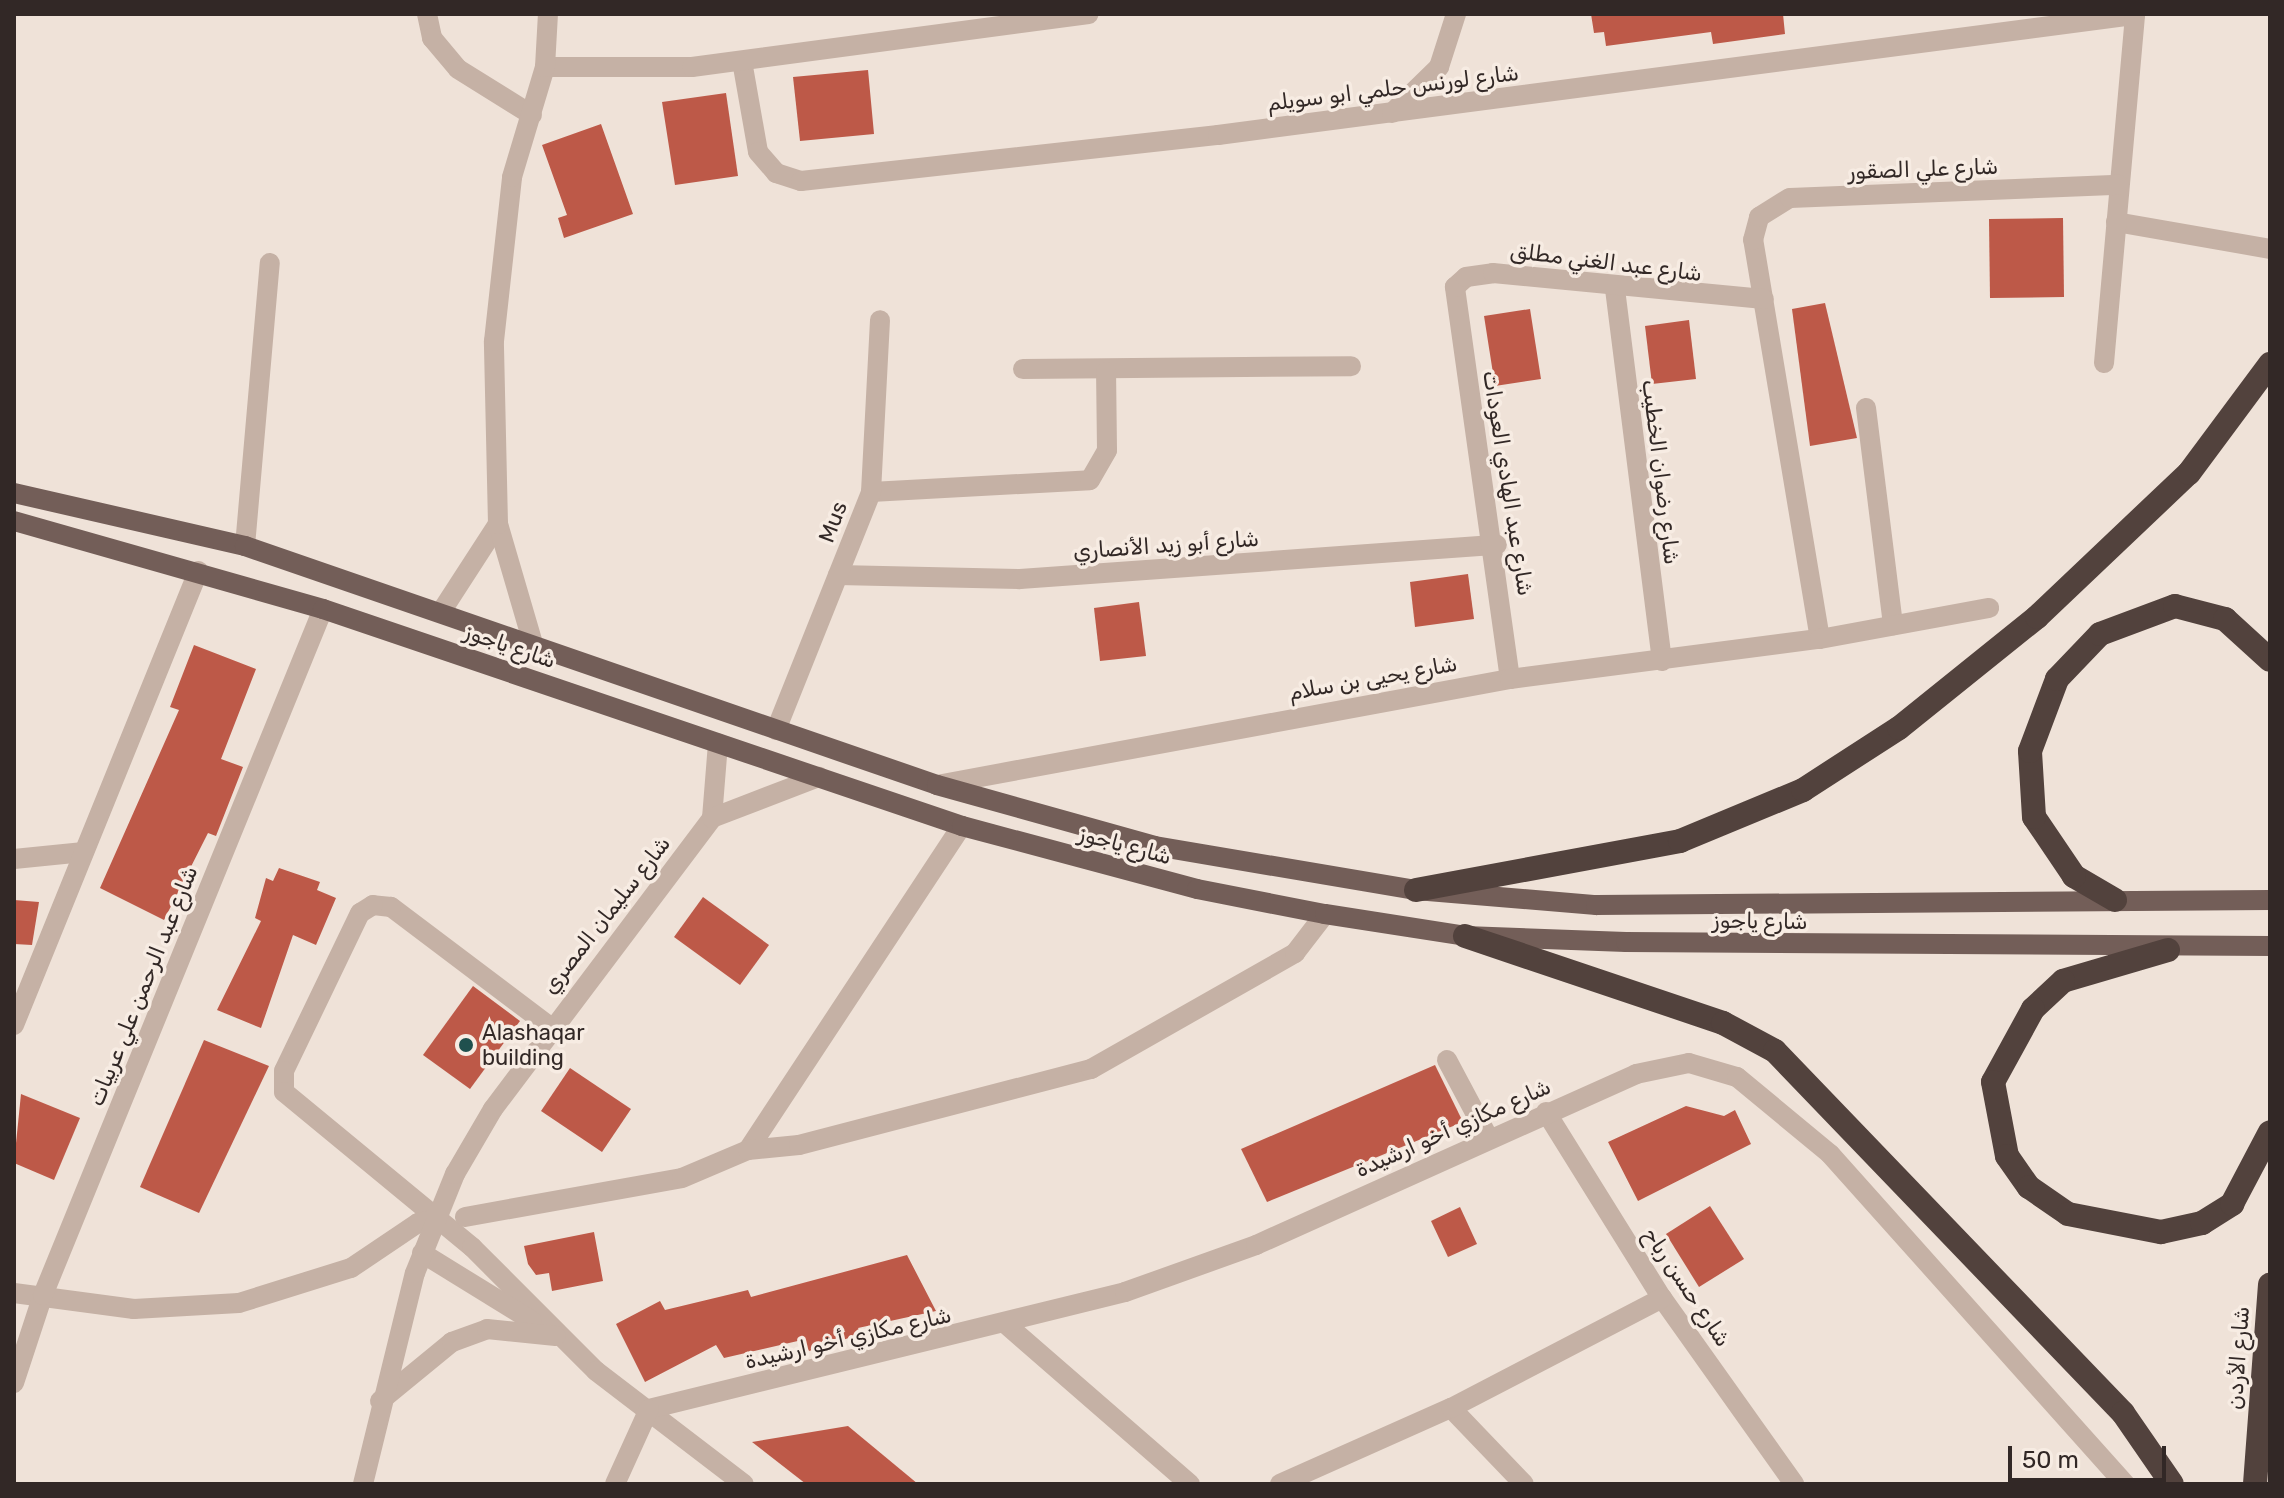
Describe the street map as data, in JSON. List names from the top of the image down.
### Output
{
  "streets": {
    "highway": ["شارع الأردن"],
    "main road": ["شارع ياجوز"],
    "street": [
      "شارع لورنس حلمي ابو سويلم",
      "شارع علي الصقور",
      "شارع عبد الغني مطلق",
      "شارع رضوان الخطيب",
      "شارع عبد الهادي العودات",
      "Mus",
      "شارع أبو زيد الأنصاري",
      "شارع يحيى بن سلام",
      "شارع سليمان المصري",
      "شارع عبد الرحمن علي عربيات",
      "شارع مكازي أخو ارشيدة",
      "شارع حسن رباح"
    ]
  },
  "crossings": [
    ["شارع علي الصقور", "شارع عبد الغني مطلق"],
    ["شارع عبد الغني مطلق", "شارع رضوان الخطيب"],
    ["شارع عبد الغني مطلق", "شارع عبد الهادي العودات"],
    ["شارع رضوان الخطيب", "شارع يحيى بن سلام"],
    ["شارع عبد الهادي العودات", "شارع أبو زيد الأنصاري"],
    ["شارع عبد الهادي العودات", "شارع يحيى بن سلام"],
    ["Mus", "شارع أبو زيد الأنصاري"],
    ["Mus", "شارع ياجوز"],
    ["شارع ياجوز", "شارع يحيى بن سلام"],
    ["شارع ياجوز", "شارع عبد الرحمن علي عربيات"],
    ["شارع مكازي أخو ارشيدة", "شارع حسن رباح"]
  ],
  "places": ["Alashaqar building"],
  "scale_bar": "50 m"
}
